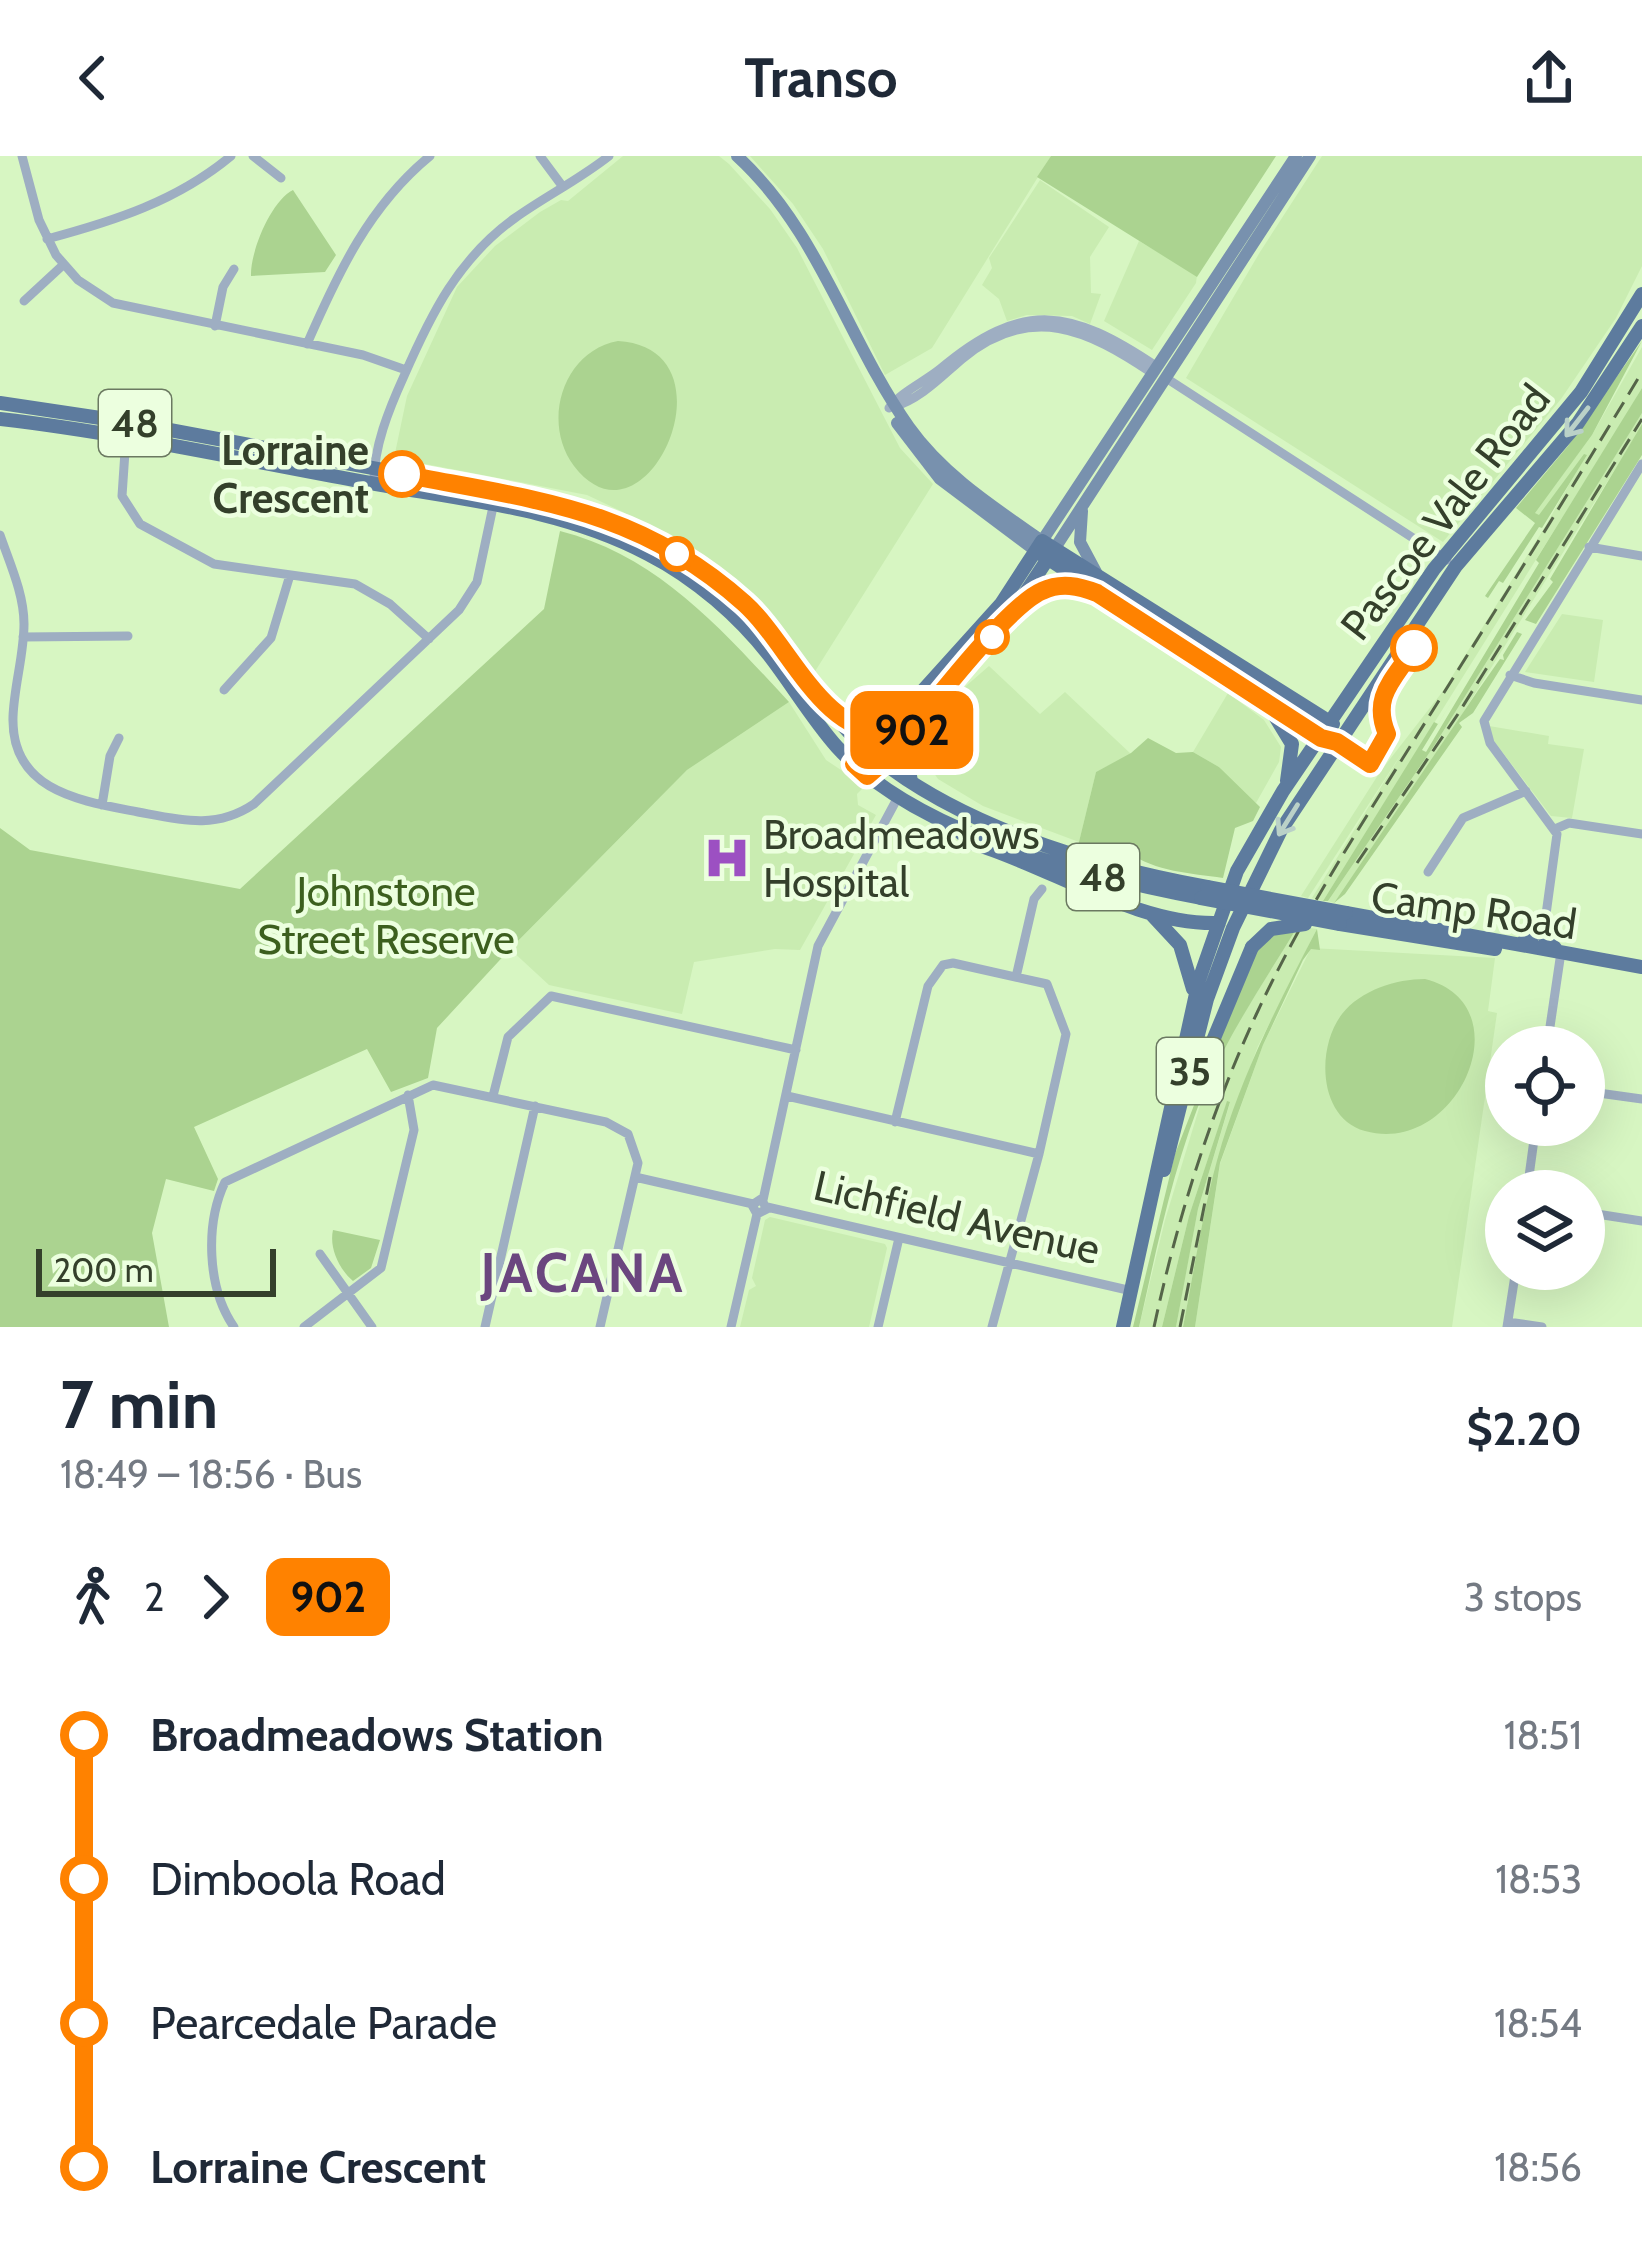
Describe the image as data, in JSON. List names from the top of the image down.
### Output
{
  "streets": {
    "main road": [
      "48",
      "Pascoe Vale Road",
      "Camp Road",
      "35"
    ],
    "street": ["Lichfield Avenue"]
  },
  "crossings": [
    ["48", "Camp Road"],
    ["Pascoe Vale Road", "Lichfield Avenue"]
  ],
  "districts": ["JACANA"],
  "parks": ["Johnstone Street Reserve"],
  "places": {
    "other": ["Lorraine Crescent"],
    "hospital": ["Broadmeadows Hospital"]
  },
  "lines": ["bus line 902"],
  "scale_bar": "200 m",
  "page": {
    "header": "Transo",
    "on_map": "902",
    "scale": "200 m",
    "heading": ["7 min", "18:49 – 18:56 · Bus", "$2.20"],
    "legs": ["2", "902", "3 stops"],
    "list": [
      {
        "name": "Broadmeadows Station",
        "value": "18:51"
      },
      {
        "name": "Dimboola Road",
        "value": "18:53"
      },
      {
        "name": "Pearcedale Parade",
        "value": "18:54"
      },
      {
        "name": "Lorraine Crescent",
        "value": "18:56"
      }
    ]
  }
}
